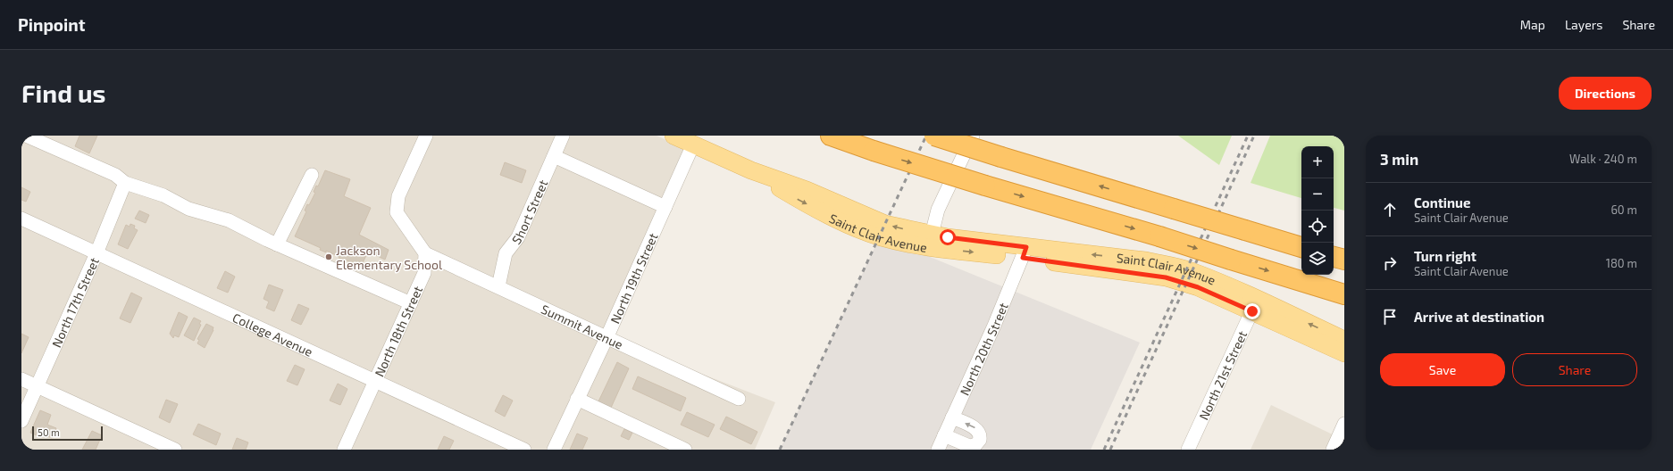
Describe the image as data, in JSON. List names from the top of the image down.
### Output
{
  "streets": {
    "main road": ["Saint Clair Avenue"],
    "street": [
      "Short Street",
      "North 19th Street",
      "North 17th Street",
      "Summit Avenue",
      "North 18th Street",
      "College Avenue",
      "North 20th Street",
      "North 21st Street"
    ]
  },
  "crossings": [
    ["Short Street", "Summit Avenue"],
    ["Saint Clair Avenue", "North 19th Street"],
    ["Saint Clair Avenue", "North 20th Street"],
    ["Saint Clair Avenue", "North 21st Street"],
    ["North 19th Street", "Summit Avenue"],
    ["North 17th Street", "College Avenue"],
    ["Summit Avenue", "North 18th Street"],
    ["North 18th Street", "College Avenue"]
  ],
  "places": ["Jackson Elementary School"],
  "scale_bar": "50 m",
  "page": {
    "header": "Pinpoint",
    "nav": ["Map", "Layers", "Share"],
    "buttons": [
      "Directions",
      ["Save", "Share"]
    ],
    "title": "Find us",
    "heading": ["3 min", "Walk · 240 m"],
    "map_buttons": ["+", "−"],
    "list": [
      ["Continue", "Saint Clair Avenue", "60 m"],
      ["Turn right", "Saint Clair Avenue", "180 m"],
      "Arrive at destination"
    ],
    "scale": "50 m"
  }
}
